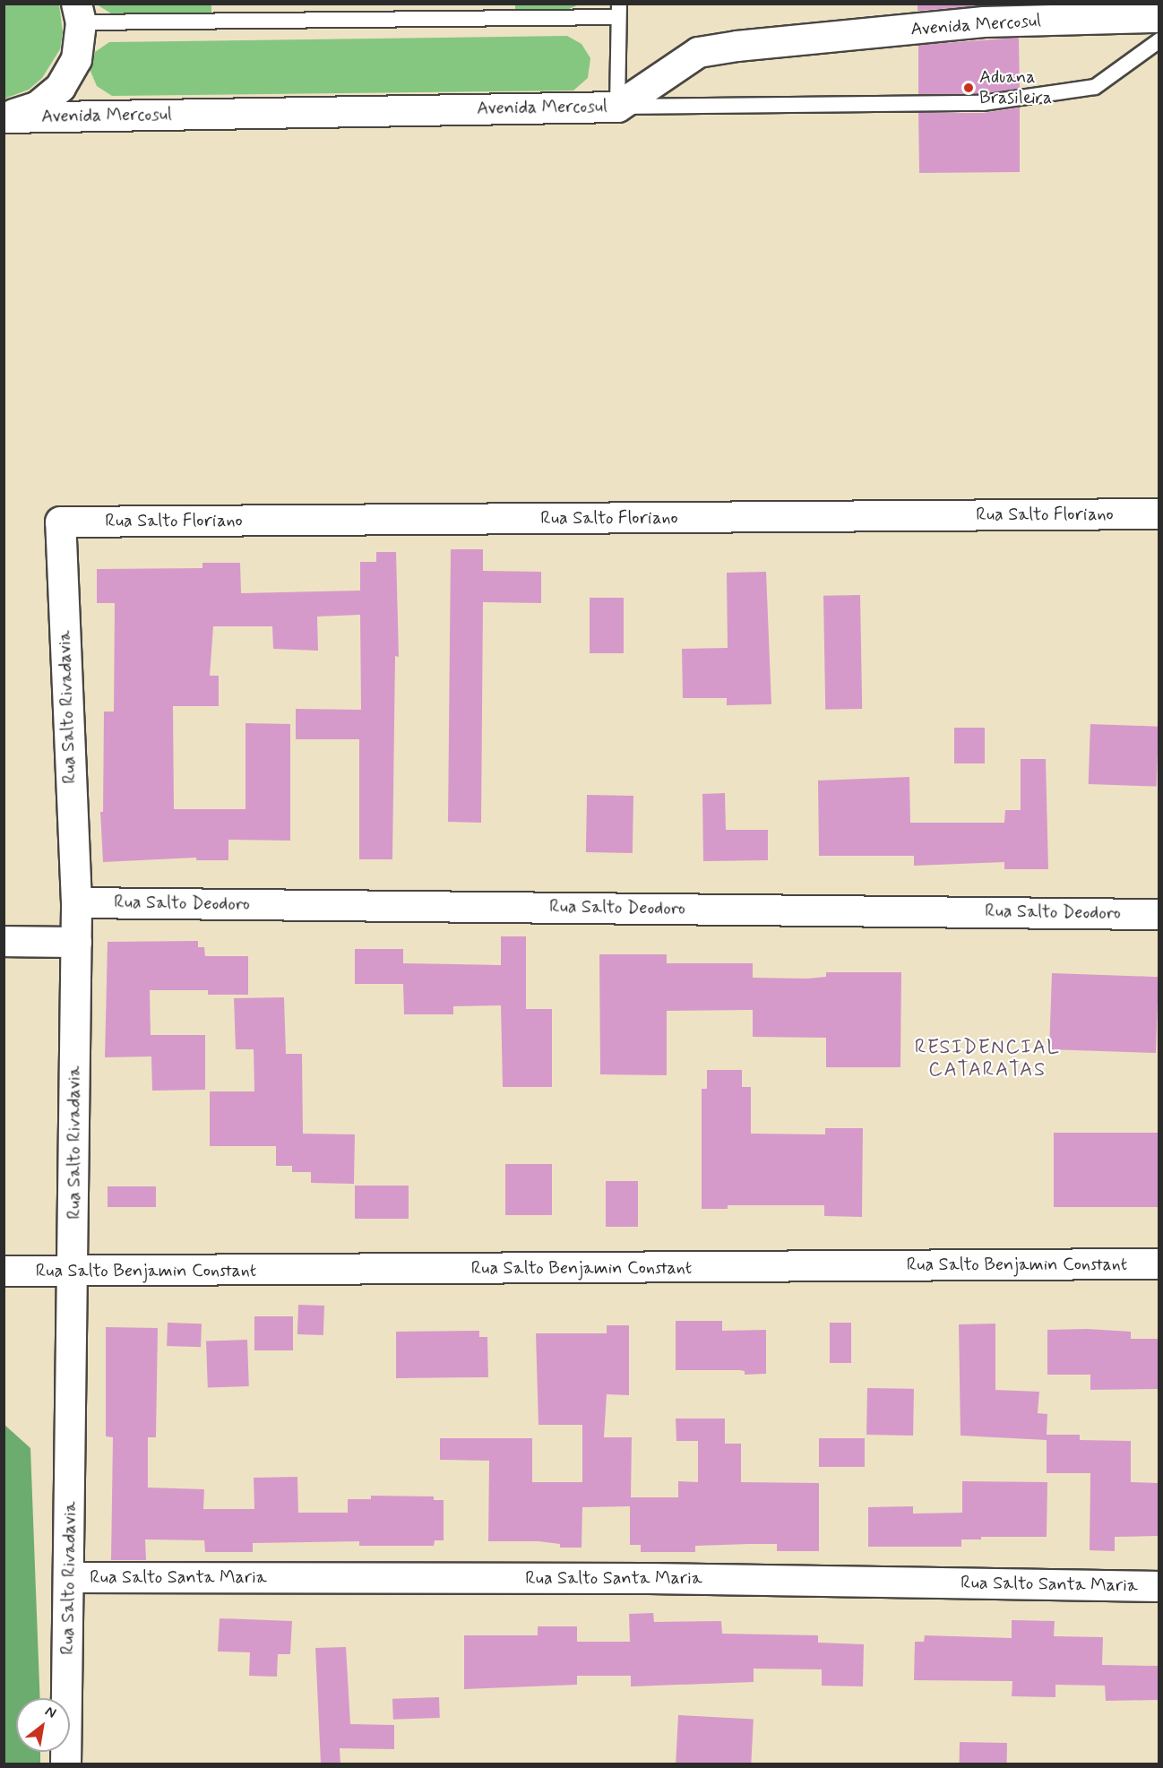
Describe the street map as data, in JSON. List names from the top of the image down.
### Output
{
  "streets": {
    "main road": [
      "Avenida Mercosul",
      "Rua Salto Floriano",
      "Rua Salto Rivadavia",
      "Rua Salto Deodoro",
      "Rua Salto Benjamin Constant",
      "Rua Salto Santa Maria"
    ]
  },
  "crossings": [
    ["Rua Salto Floriano", "Rua Salto Rivadavia"],
    ["Rua Salto Rivadavia", "Rua Salto Deodoro"],
    ["Rua Salto Rivadavia", "Rua Salto Benjamin Constant"],
    ["Rua Salto Rivadavia", "Rua Salto Santa Maria"]
  ],
  "districts": ["RESIDENCIAL CATARATAS"],
  "places": ["Aduana Brasileira"],
  "north": "top right"
}
